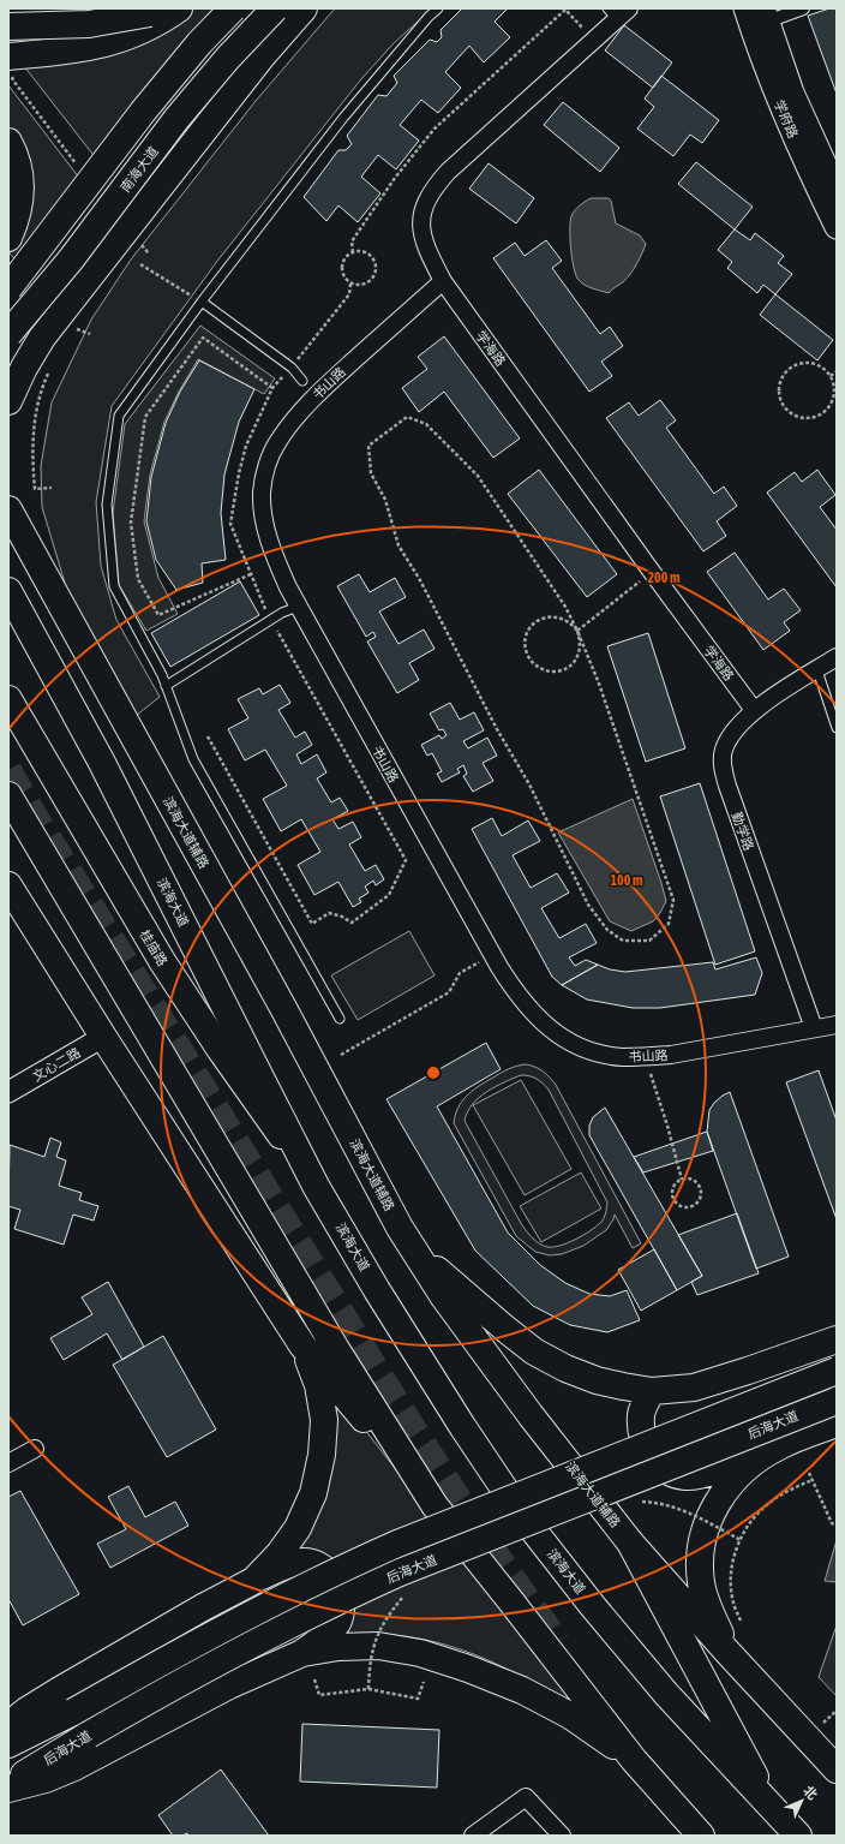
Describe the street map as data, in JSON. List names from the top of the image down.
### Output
{
  "streets": {
    "main road": [
      "学府路",
      "南海大道",
      "滨海大道辅路",
      "滨海大道",
      "桂庙路",
      "后海大道"
    ],
    "street": [
      "学海路",
      "书山路",
      "勤学路",
      "文心二路"
    ]
  },
  "crossings": [
    ["学海路", "书山路"],
    ["学海路", "勤学路"],
    ["书山路", "勤学路"],
    ["滨海大道", "桂庙路"]
  ],
  "north": "top right",
  "rings": ["200 m", "100 m"]
}
